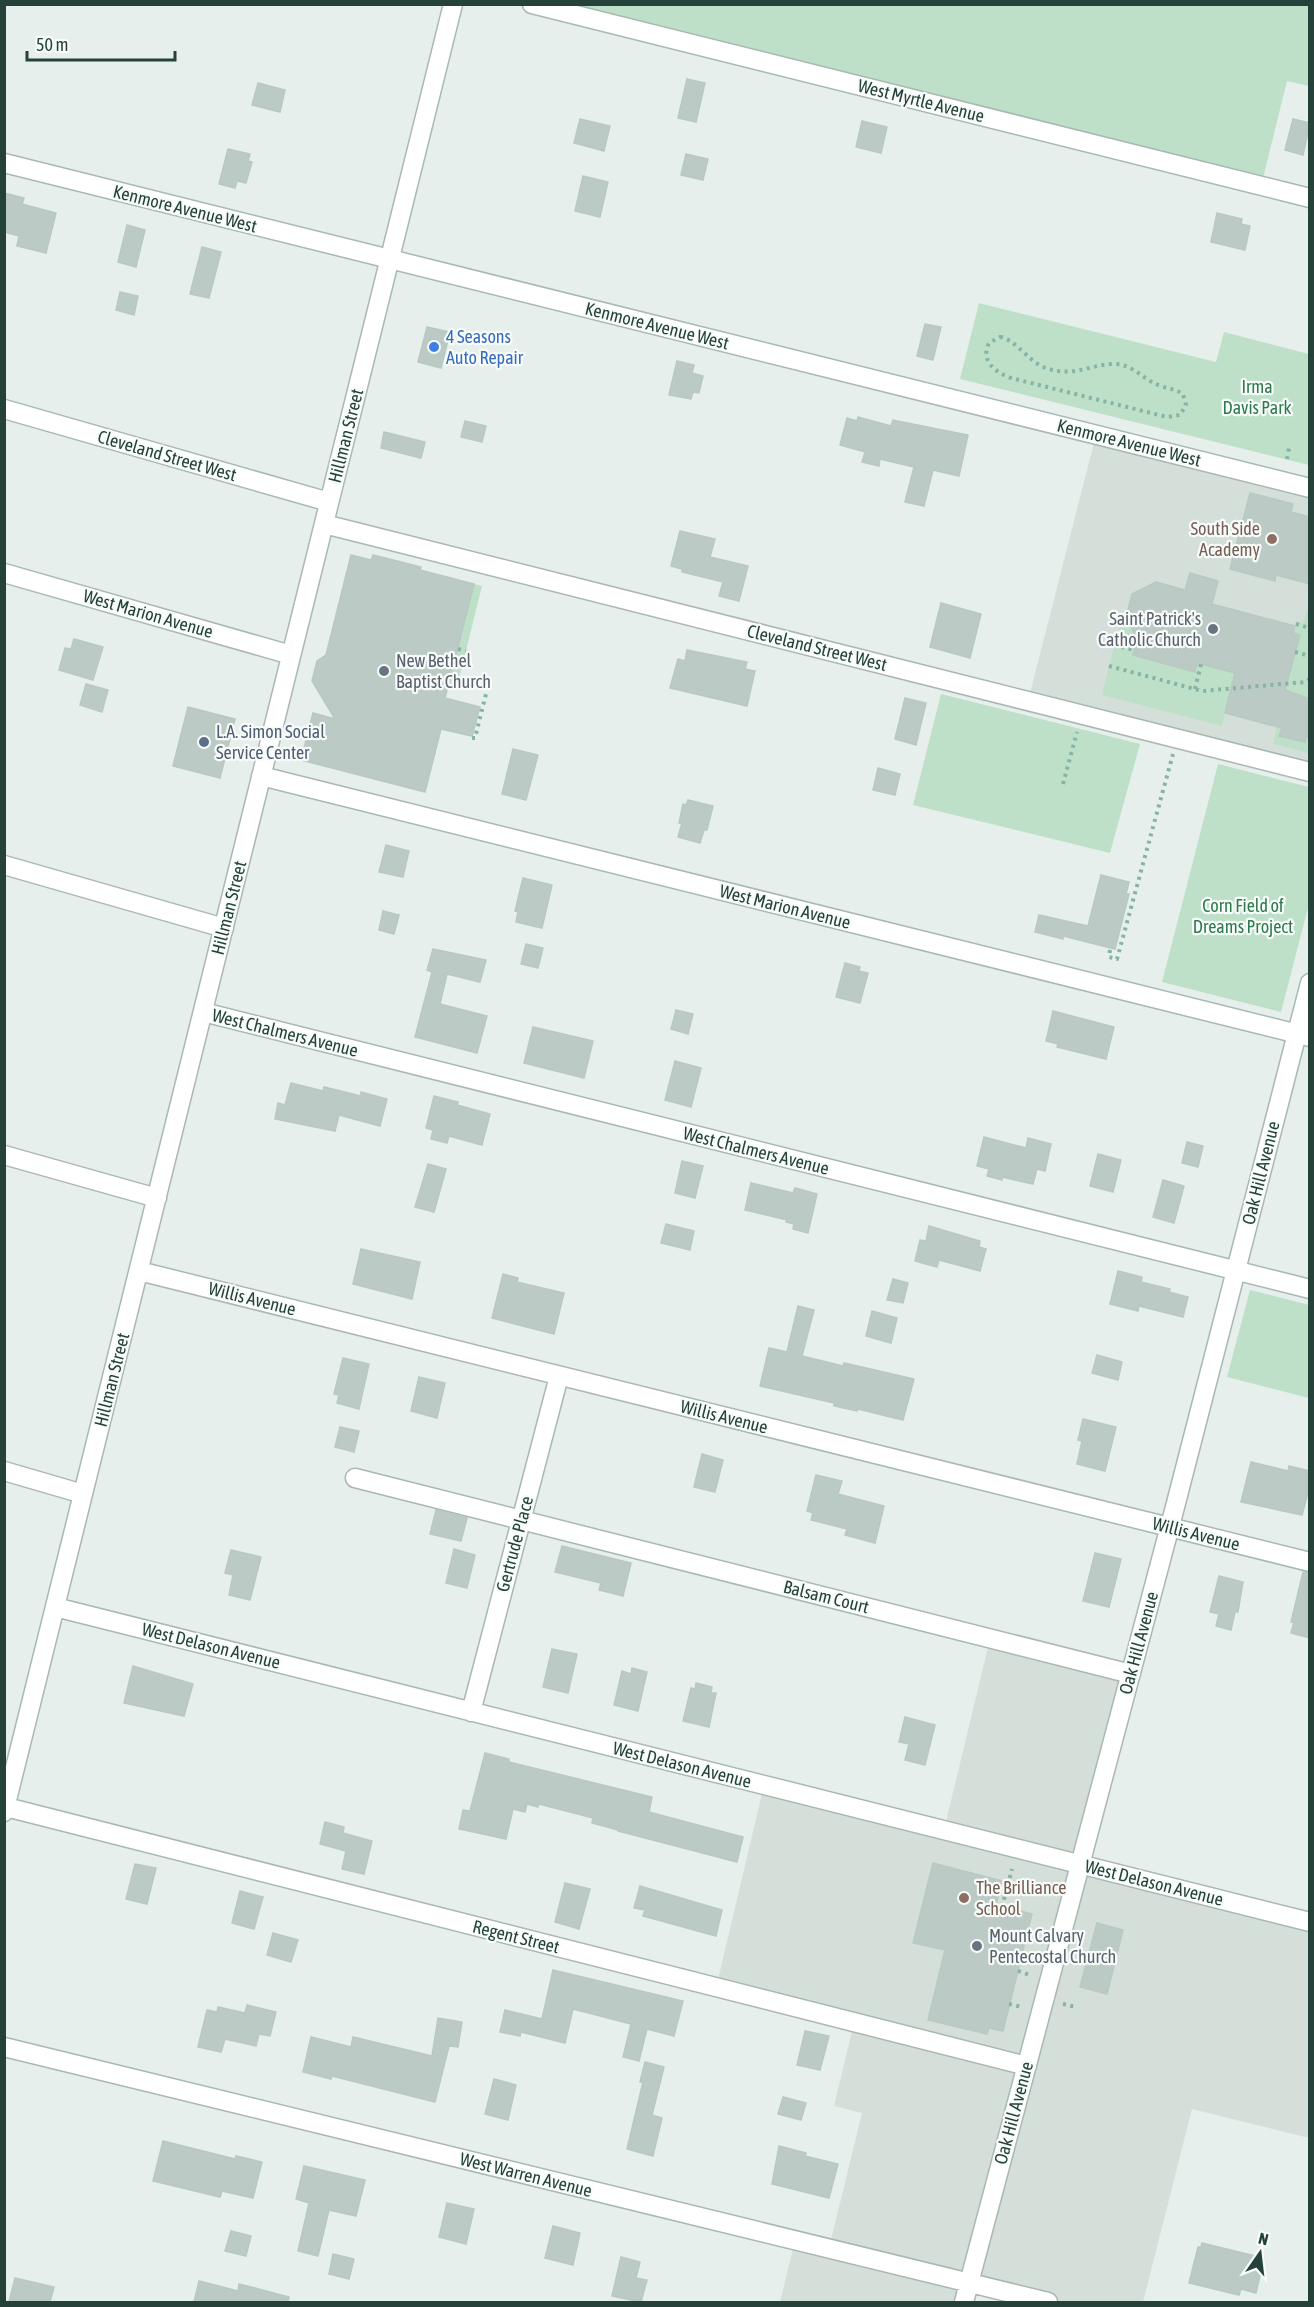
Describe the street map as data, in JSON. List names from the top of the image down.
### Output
{
  "streets": {
    "street": [
      "West Myrtle Avenue",
      "Kenmore Avenue West",
      "Hillman Street",
      "Cleveland Street West",
      "West Marion Avenue",
      "West Chalmers Avenue",
      "Oak Hill Avenue",
      "Willis Avenue",
      "Gertrude Place",
      "Balsam Court",
      "West Delason Avenue",
      "Regent Street",
      "West Warren Avenue"
    ]
  },
  "crossings": [
    ["Kenmore Avenue West", "Hillman Street"],
    ["Hillman Street", "Cleveland Street West"],
    ["Hillman Street", "West Marion Avenue"],
    ["Hillman Street", "West Chalmers Avenue"],
    ["Hillman Street", "Willis Avenue"],
    ["Hillman Street", "West Delason Avenue"],
    ["Hillman Street", "Regent Street"],
    ["West Marion Avenue", "Oak Hill Avenue"],
    ["West Chalmers Avenue", "Oak Hill Avenue"],
    ["Oak Hill Avenue", "Willis Avenue"],
    ["Oak Hill Avenue", "Balsam Court"],
    ["Oak Hill Avenue", "West Delason Avenue"],
    ["Oak Hill Avenue", "Regent Street"],
    ["Oak Hill Avenue", "West Warren Avenue"],
    ["Willis Avenue", "Gertrude Place"],
    ["Gertrude Place", "Balsam Court"],
    ["Gertrude Place", "West Delason Avenue"]
  ],
  "parks": ["Irma Davis Park", "Corn Field of Dreams Project"],
  "places": [
    "4 Seasons Auto Repair",
    "South Side Academy",
    "Saint Patrick's Catholic Church",
    "New Bethel Baptist Church",
    "L.A. Simon Social Service Center",
    "The Brilliance School",
    "Mount Calvary Pentecostal Church"
  ],
  "scale_bar": "50 m",
  "north": "top"
}
